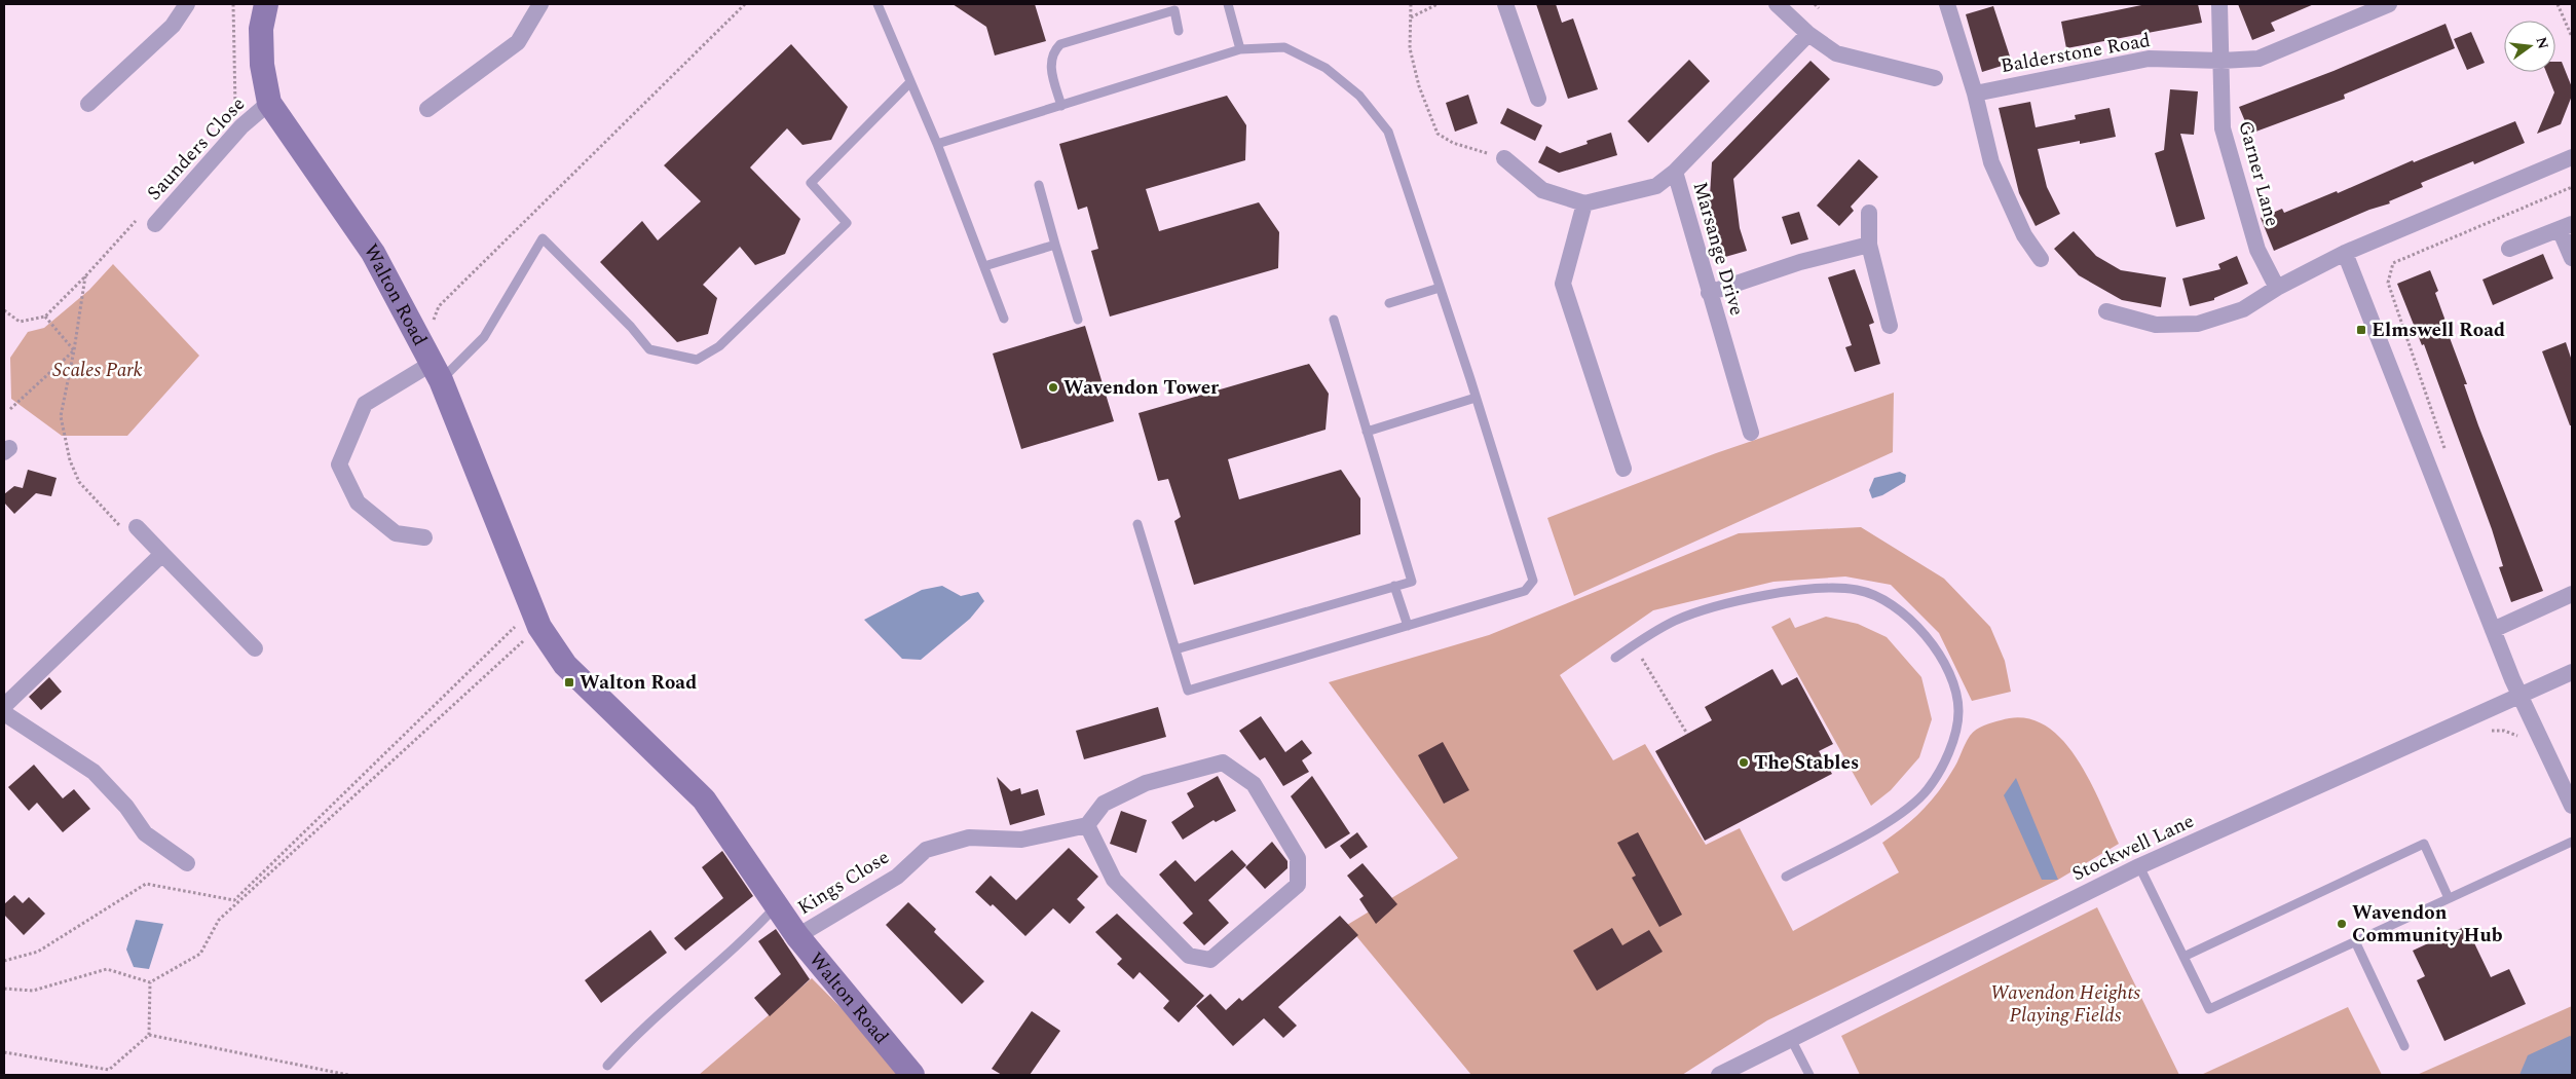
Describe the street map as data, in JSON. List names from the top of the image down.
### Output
{
  "streets": {
    "street": [
      "Balderstone Road",
      "Saunders Close",
      "Garner Lane",
      "Marsange Drive",
      "Walton Road",
      "Stockwell Lane",
      "Kings Close"
    ]
  },
  "crossings": [
    ["Balderstone Road", "Garner Lane"],
    ["Saunders Close", "Walton Road"],
    ["Walton Road", "Kings Close"]
  ],
  "parks": ["Scales Park", "Wavendon Heights Playing Fields"],
  "places": {
    "transit": ["Elmswell Road", "Walton Road"],
    "other": ["Wavendon Tower", "The Stables", "Wavendon Community Hub"]
  },
  "north": "right"
}
